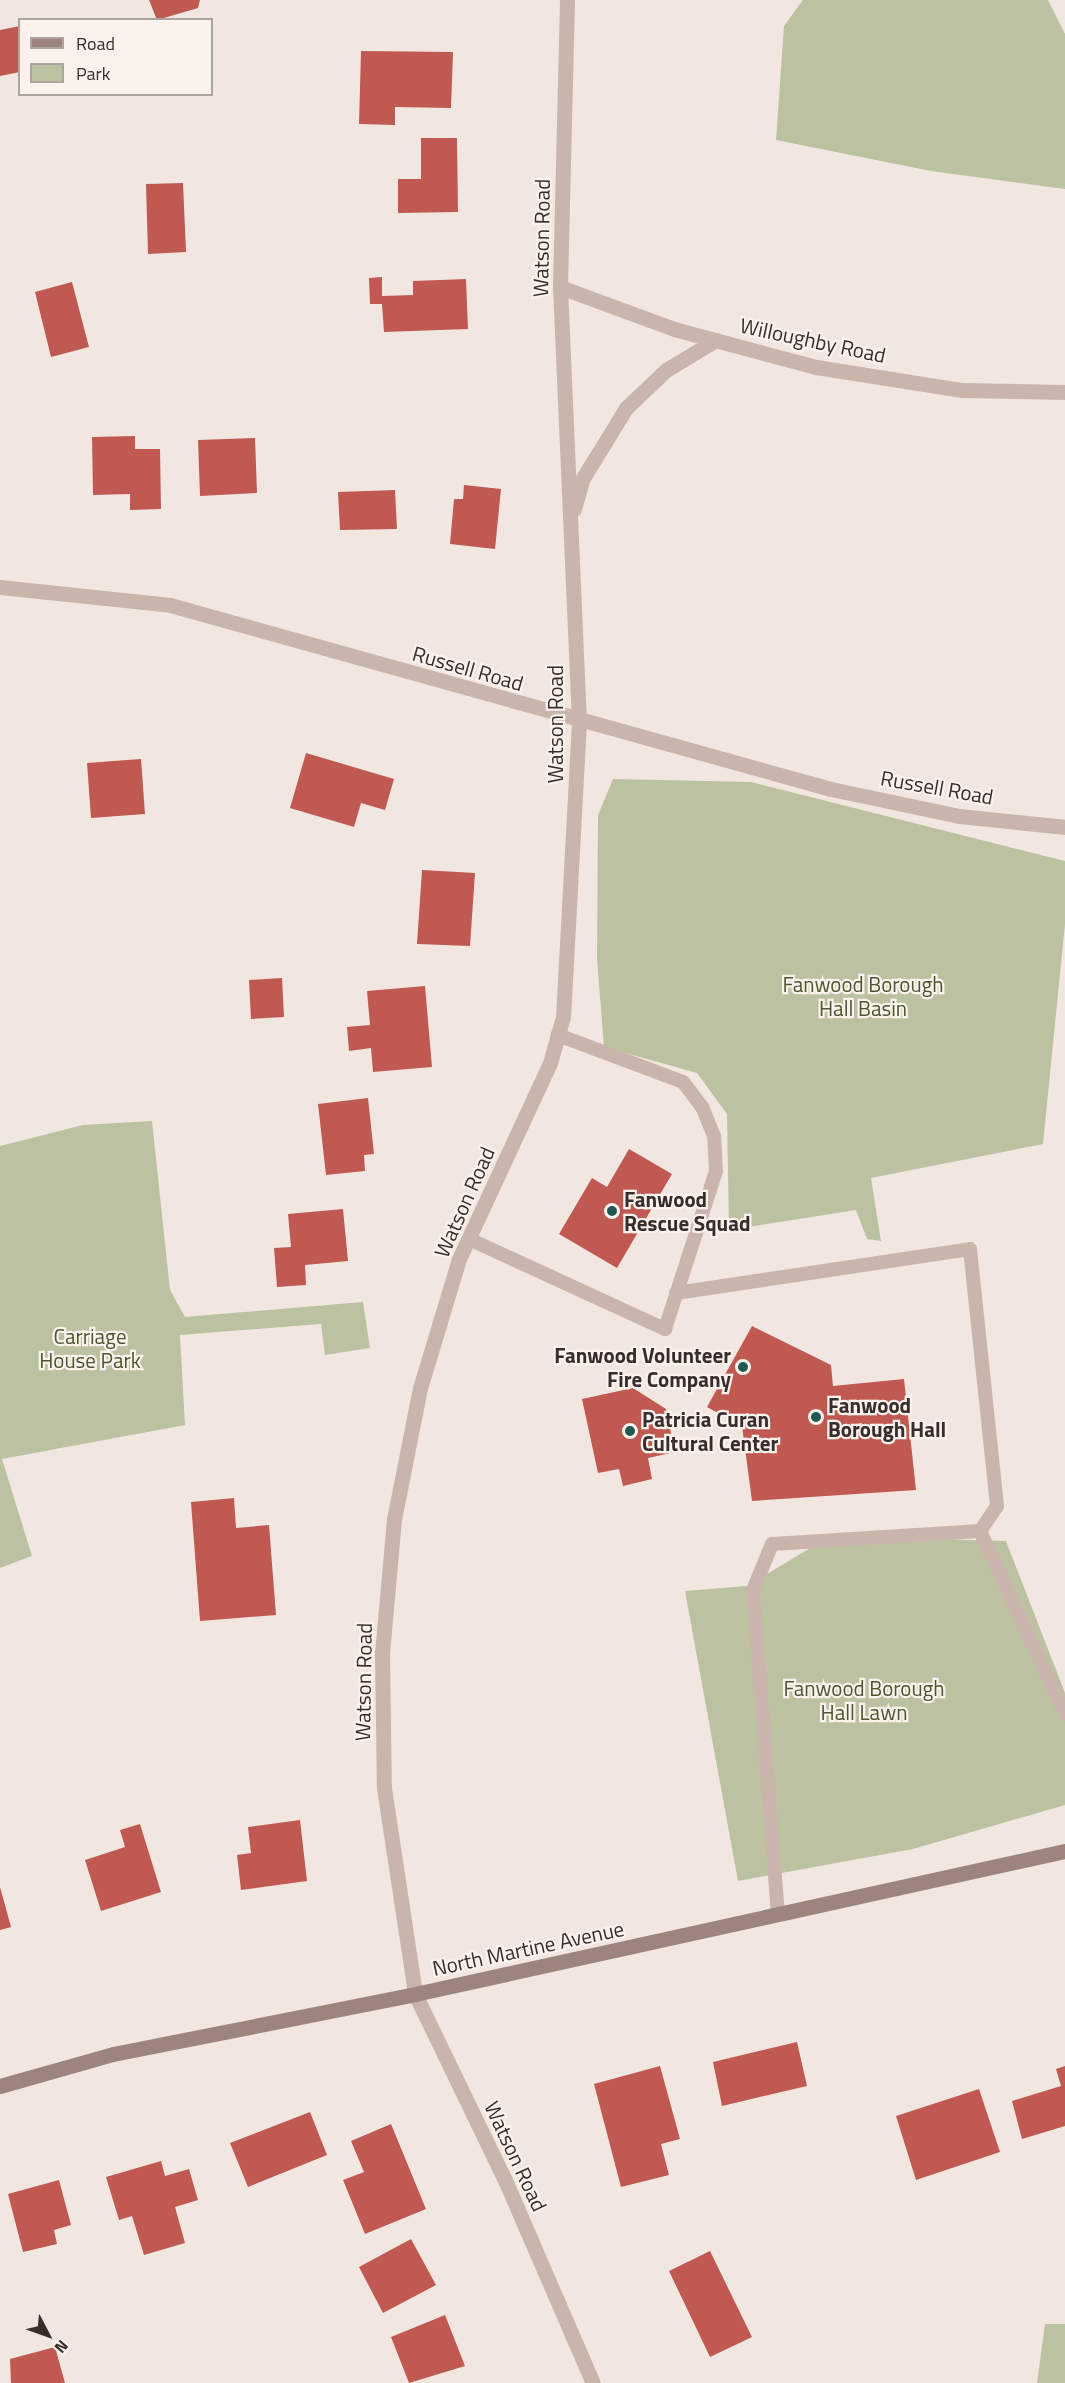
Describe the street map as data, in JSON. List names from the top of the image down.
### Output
{
  "streets": {
    "main road": ["North Martine Avenue"],
    "street": ["Watson Road", "Willoughby Road", "Russell Road"]
  },
  "crossings": [
    ["Watson Road", "Willoughby Road"],
    ["Watson Road", "Russell Road"],
    ["Watson Road", "North Martine Avenue"]
  ],
  "parks": ["Fanwood Borough Hall Basin", "Carriage House Park", "Fanwood Borough Hall Lawn"],
  "places": [
    "Fanwood Rescue Squad",
    "Fanwood Volunteer Fire Company",
    "Fanwood Borough Hall",
    "Patricia Curan Cultural Center"
  ],
  "legend": ["Road", "Park"],
  "north": "bottom right"
}
